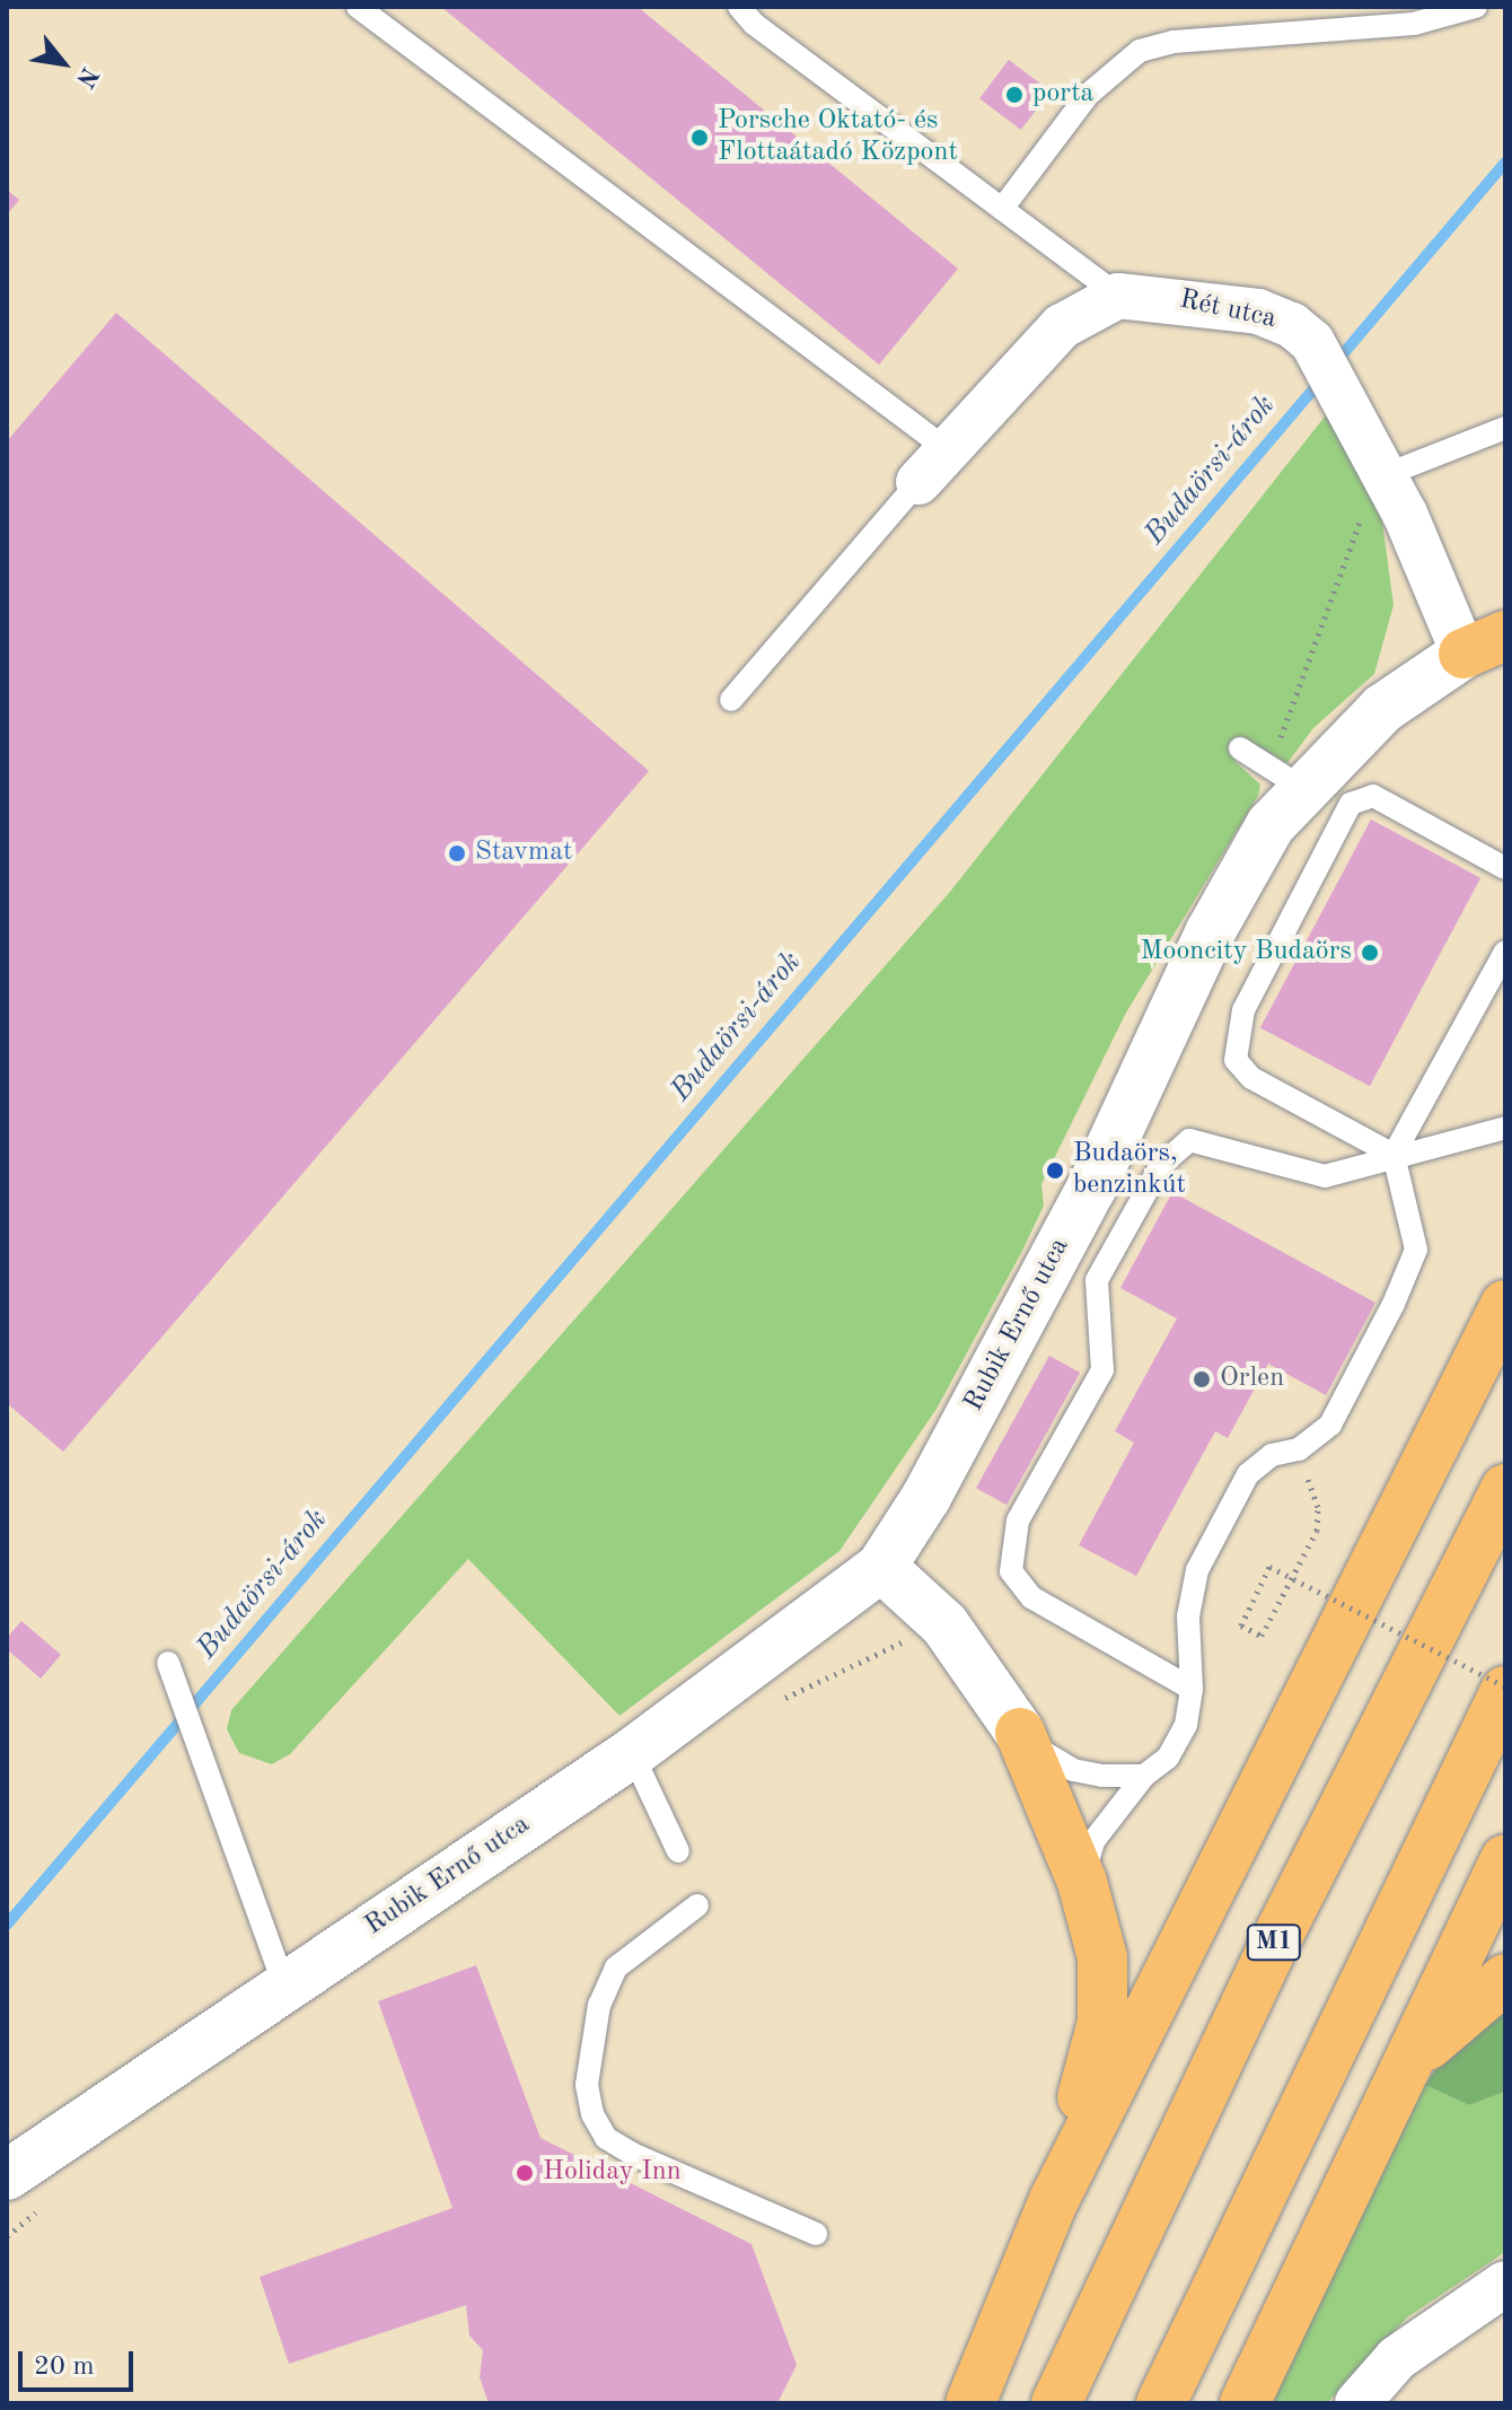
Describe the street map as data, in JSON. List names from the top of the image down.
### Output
{
  "streets": {
    "highway": ["M1"],
    "street": ["Rét utca", "Rubik Ernő utca"]
  },
  "crossings": [
    ["Rét utca", "Rubik Ernő utca"]
  ],
  "water": ["Budaörsi-árok"],
  "places": [
    "porta",
    "Porsche Oktató- és Flottaátadó Központ",
    "Stavmat",
    "Mooncity Budaörs",
    "Budaörs, benzinkút",
    "Orlen",
    "Holiday Inn"
  ],
  "scale_bar": "20 m",
  "north": "bottom right"
}
